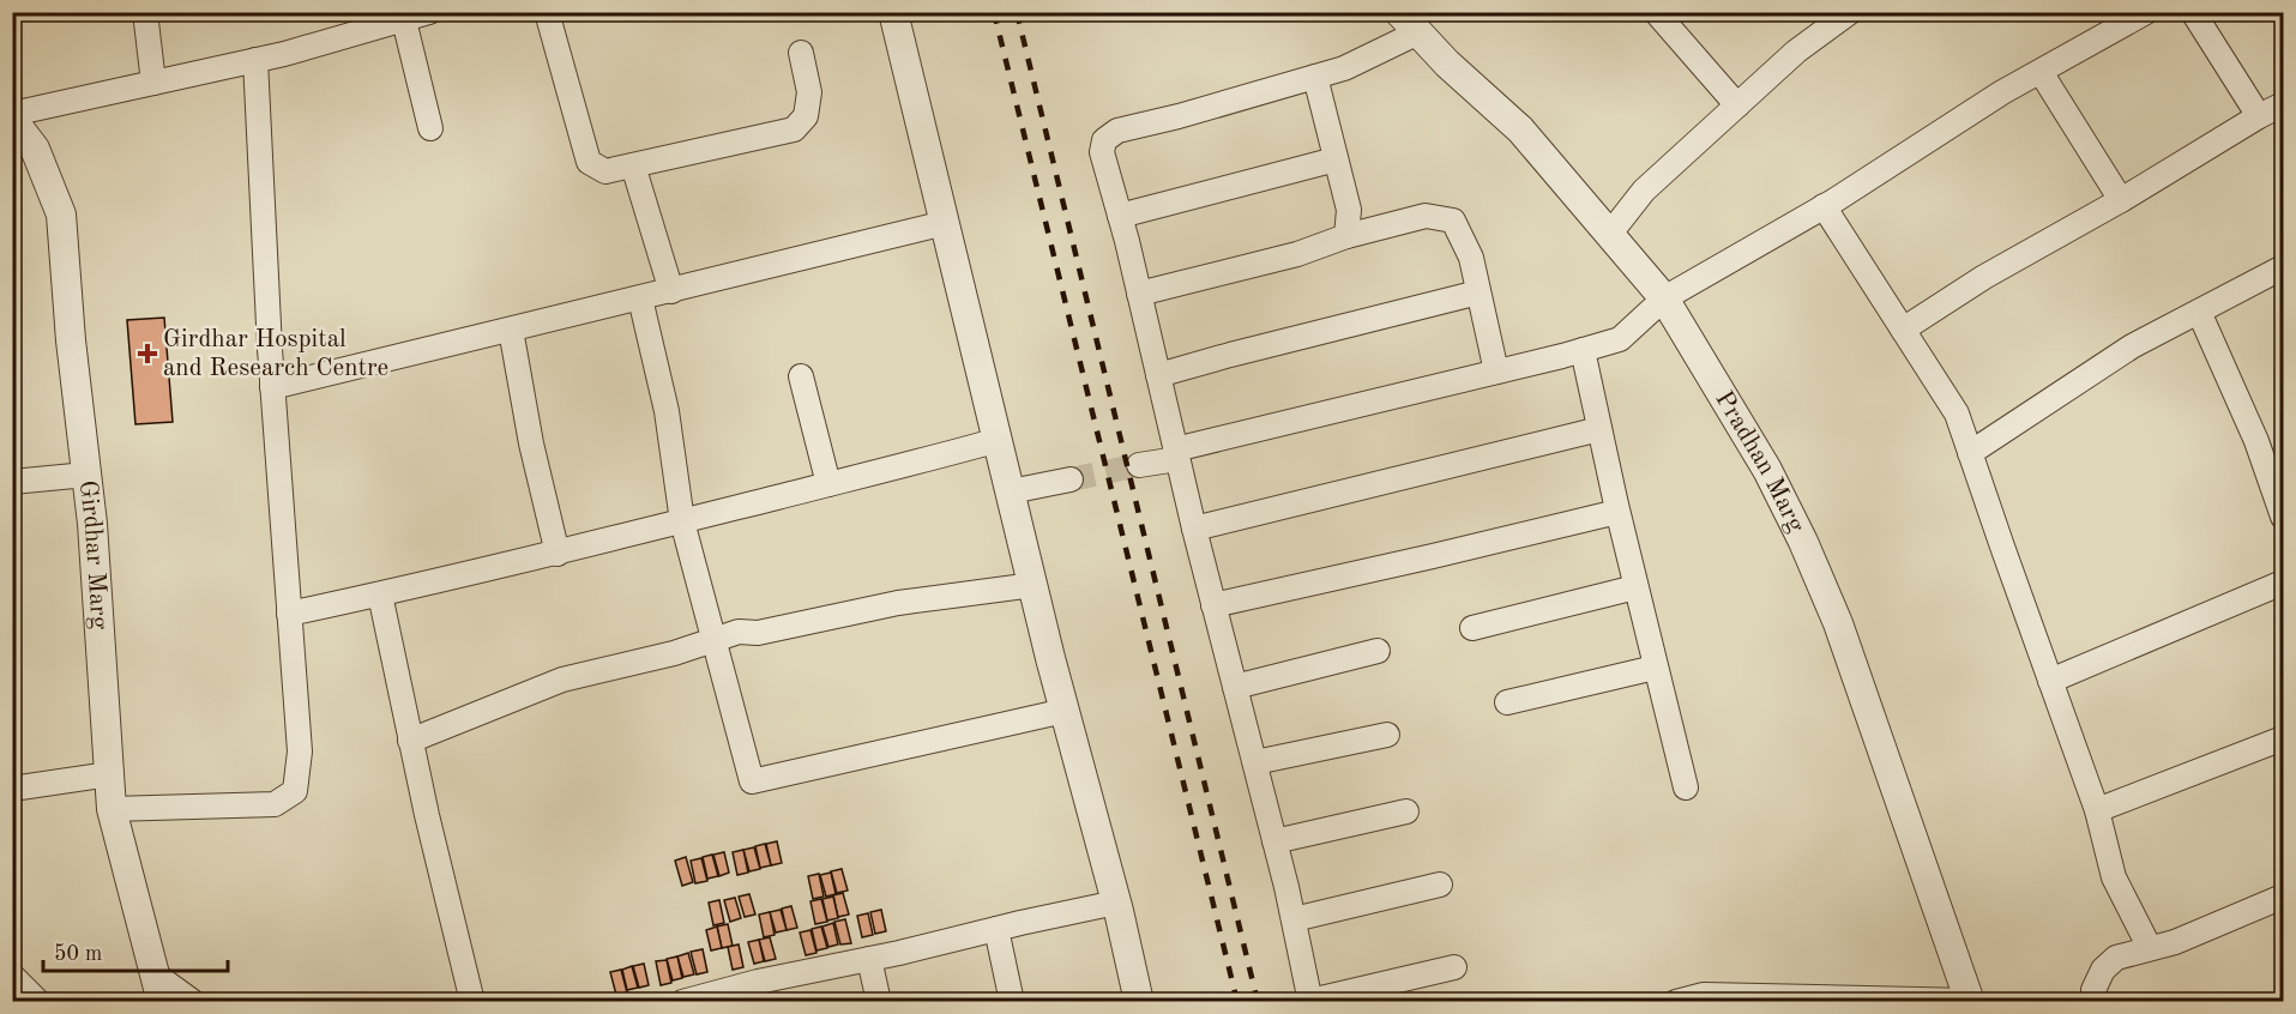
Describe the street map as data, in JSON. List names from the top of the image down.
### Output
{
  "streets": {
    "street": ["Pradhan Marg", "Girdhar Marg"]
  },
  "places": {
    "health": ["Girdhar Hospital and Research Centre"]
  },
  "scale_bar": "50 m"
}
